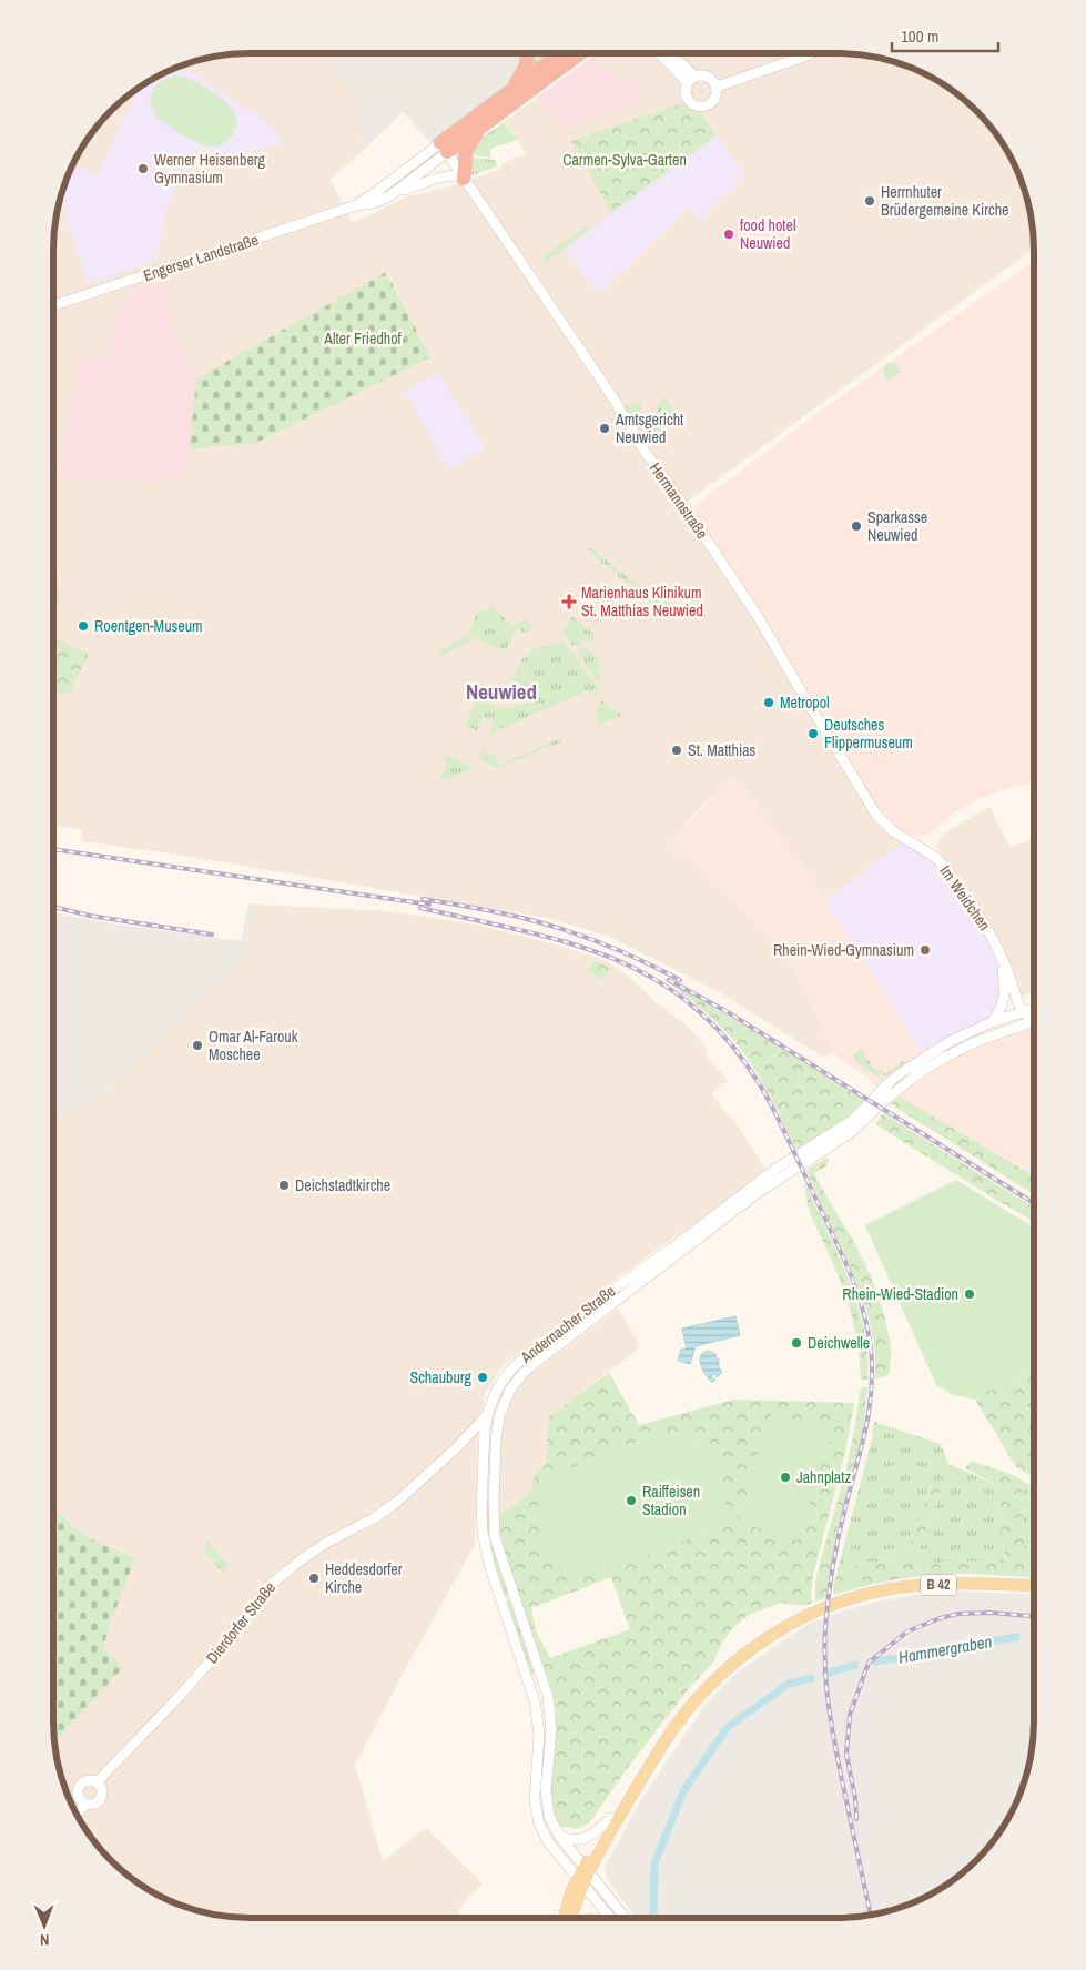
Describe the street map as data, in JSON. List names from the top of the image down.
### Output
{
  "streets": {
    "main road": ["B 42"],
    "street": [
      "Engerser Landstraße",
      "Hermannstraße",
      "Im Weidchen",
      "Andernacher Straße",
      "Dierdorfer Straße"
    ]
  },
  "crossings": [
    ["Engerser Landstraße", "Hermannstraße"],
    ["Hermannstraße", "Im Weidchen"],
    ["Im Weidchen", "Andernacher Straße"],
    ["Andernacher Straße", "B 42"],
    ["Andernacher Straße", "Dierdorfer Straße"]
  ],
  "districts": ["Neuwied"],
  "water": ["Hammergraben"],
  "parks": ["Carmen-Sylva-Garten", "Alter Friedhof"],
  "places": {
    "other": [
      "Werner Heisenberg Gymnasium",
      "Herrnhuter Brüdergemeine Kirche",
      "food hotel Neuwied",
      "Amtsgericht Neuwied",
      "Sparkasse Neuwied",
      "Roentgen-Museum",
      "Metropol",
      "Deutsches Flippermuseum",
      "St. Matthias",
      "Rhein-Wied-Gymnasium",
      "Omar Al-Farouk Moschee",
      "Deichstadtkirche",
      "Rhein-Wied-Stadion",
      "Deichwelle",
      "Schauburg",
      "Jahnplatz",
      "Raiffeisen Stadion",
      "Heddesdorfer Kirche"
    ],
    "health": ["Marienhaus Klinikum St. Matthias Neuwied"]
  },
  "scale_bar": "100 m",
  "north": "bottom"
}
